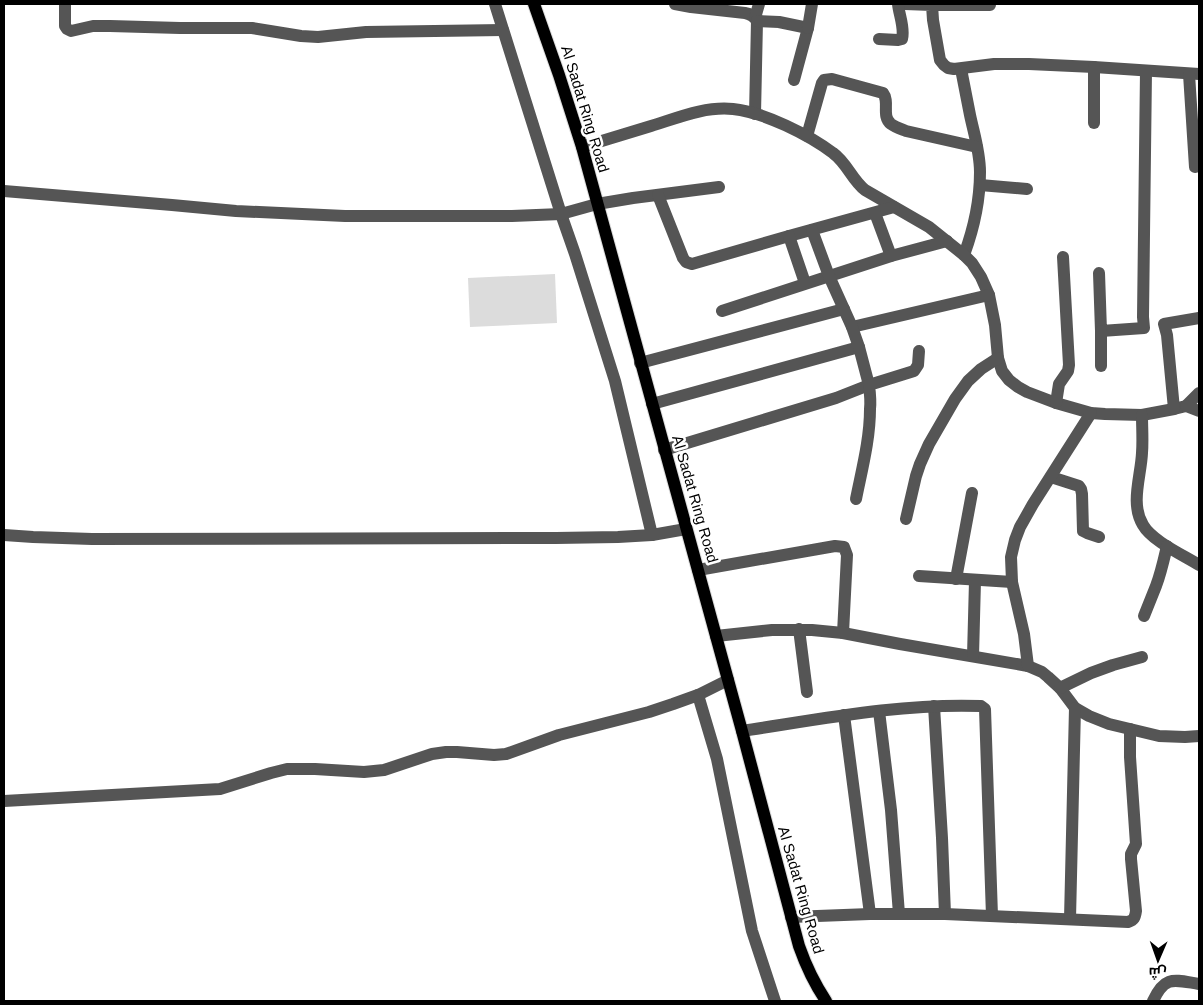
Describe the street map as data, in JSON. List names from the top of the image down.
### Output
{
  "streets": {
    "main road": ["Al Sadat Ring Road"]
  },
  "north": "bottom"
}
